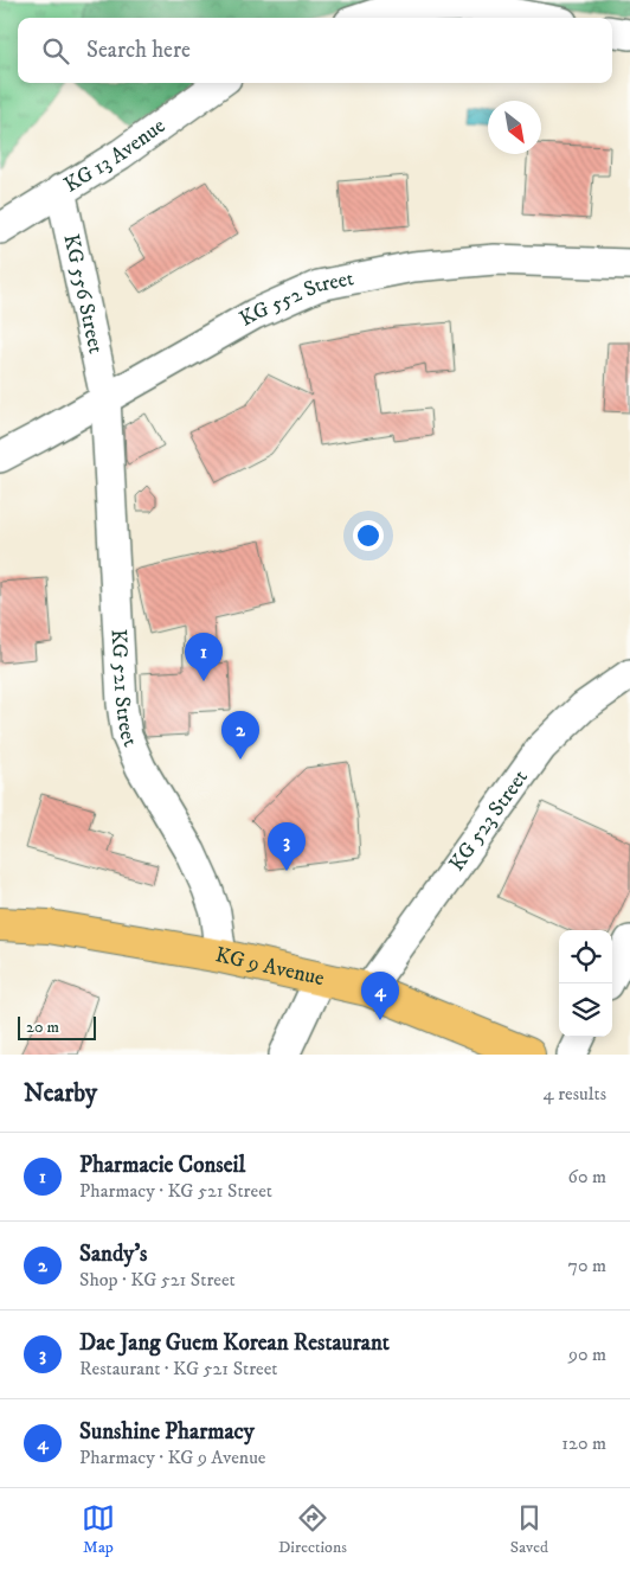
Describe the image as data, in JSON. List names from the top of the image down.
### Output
{
  "streets": {
    "main road": ["KG 9 Avenue"],
    "street": [
      "KG 13 Avenue",
      "KG 556 Street",
      "KG 552 Street",
      "KG 521 Street",
      "KG 523 Street"
    ]
  },
  "crossings": [
    ["KG 13 Avenue", "KG 556 Street"],
    ["KG 556 Street", "KG 552 Street"],
    ["KG 556 Street", "KG 521 Street"],
    ["KG 552 Street", "KG 521 Street"],
    ["KG 521 Street", "KG 9 Avenue"],
    ["KG 523 Street", "KG 9 Avenue"]
  ],
  "scale_bar": "20 m",
  "north": "bottom right",
  "page": {
    "search": "Search here",
    "pins": [
      "1",
      "2",
      "3",
      "4"
    ],
    "scale": "20 m",
    "heading": ["Nearby", "4 results"],
    "list": [
      {
        "mark": "1",
        "name": "Pharmacie Conseil",
        "note": "Pharmacy · KG 521 Street",
        "value": "60 m"
      },
      {
        "mark": "2",
        "name": "Sandy's",
        "note": "Shop · KG 521 Street",
        "value": "70 m"
      },
      {
        "mark": "3",
        "name": "Dae Jang Guem Korean Restaurant",
        "note": "Restaurant · KG 521 Street",
        "value": "90 m"
      },
      {
        "mark": "4",
        "name": "Sunshine Pharmacy",
        "note": "Pharmacy · KG 9 Avenue",
        "value": "120 m"
      }
    ],
    "nav": ["Map", "Directions", "Saved"]
  }
}
